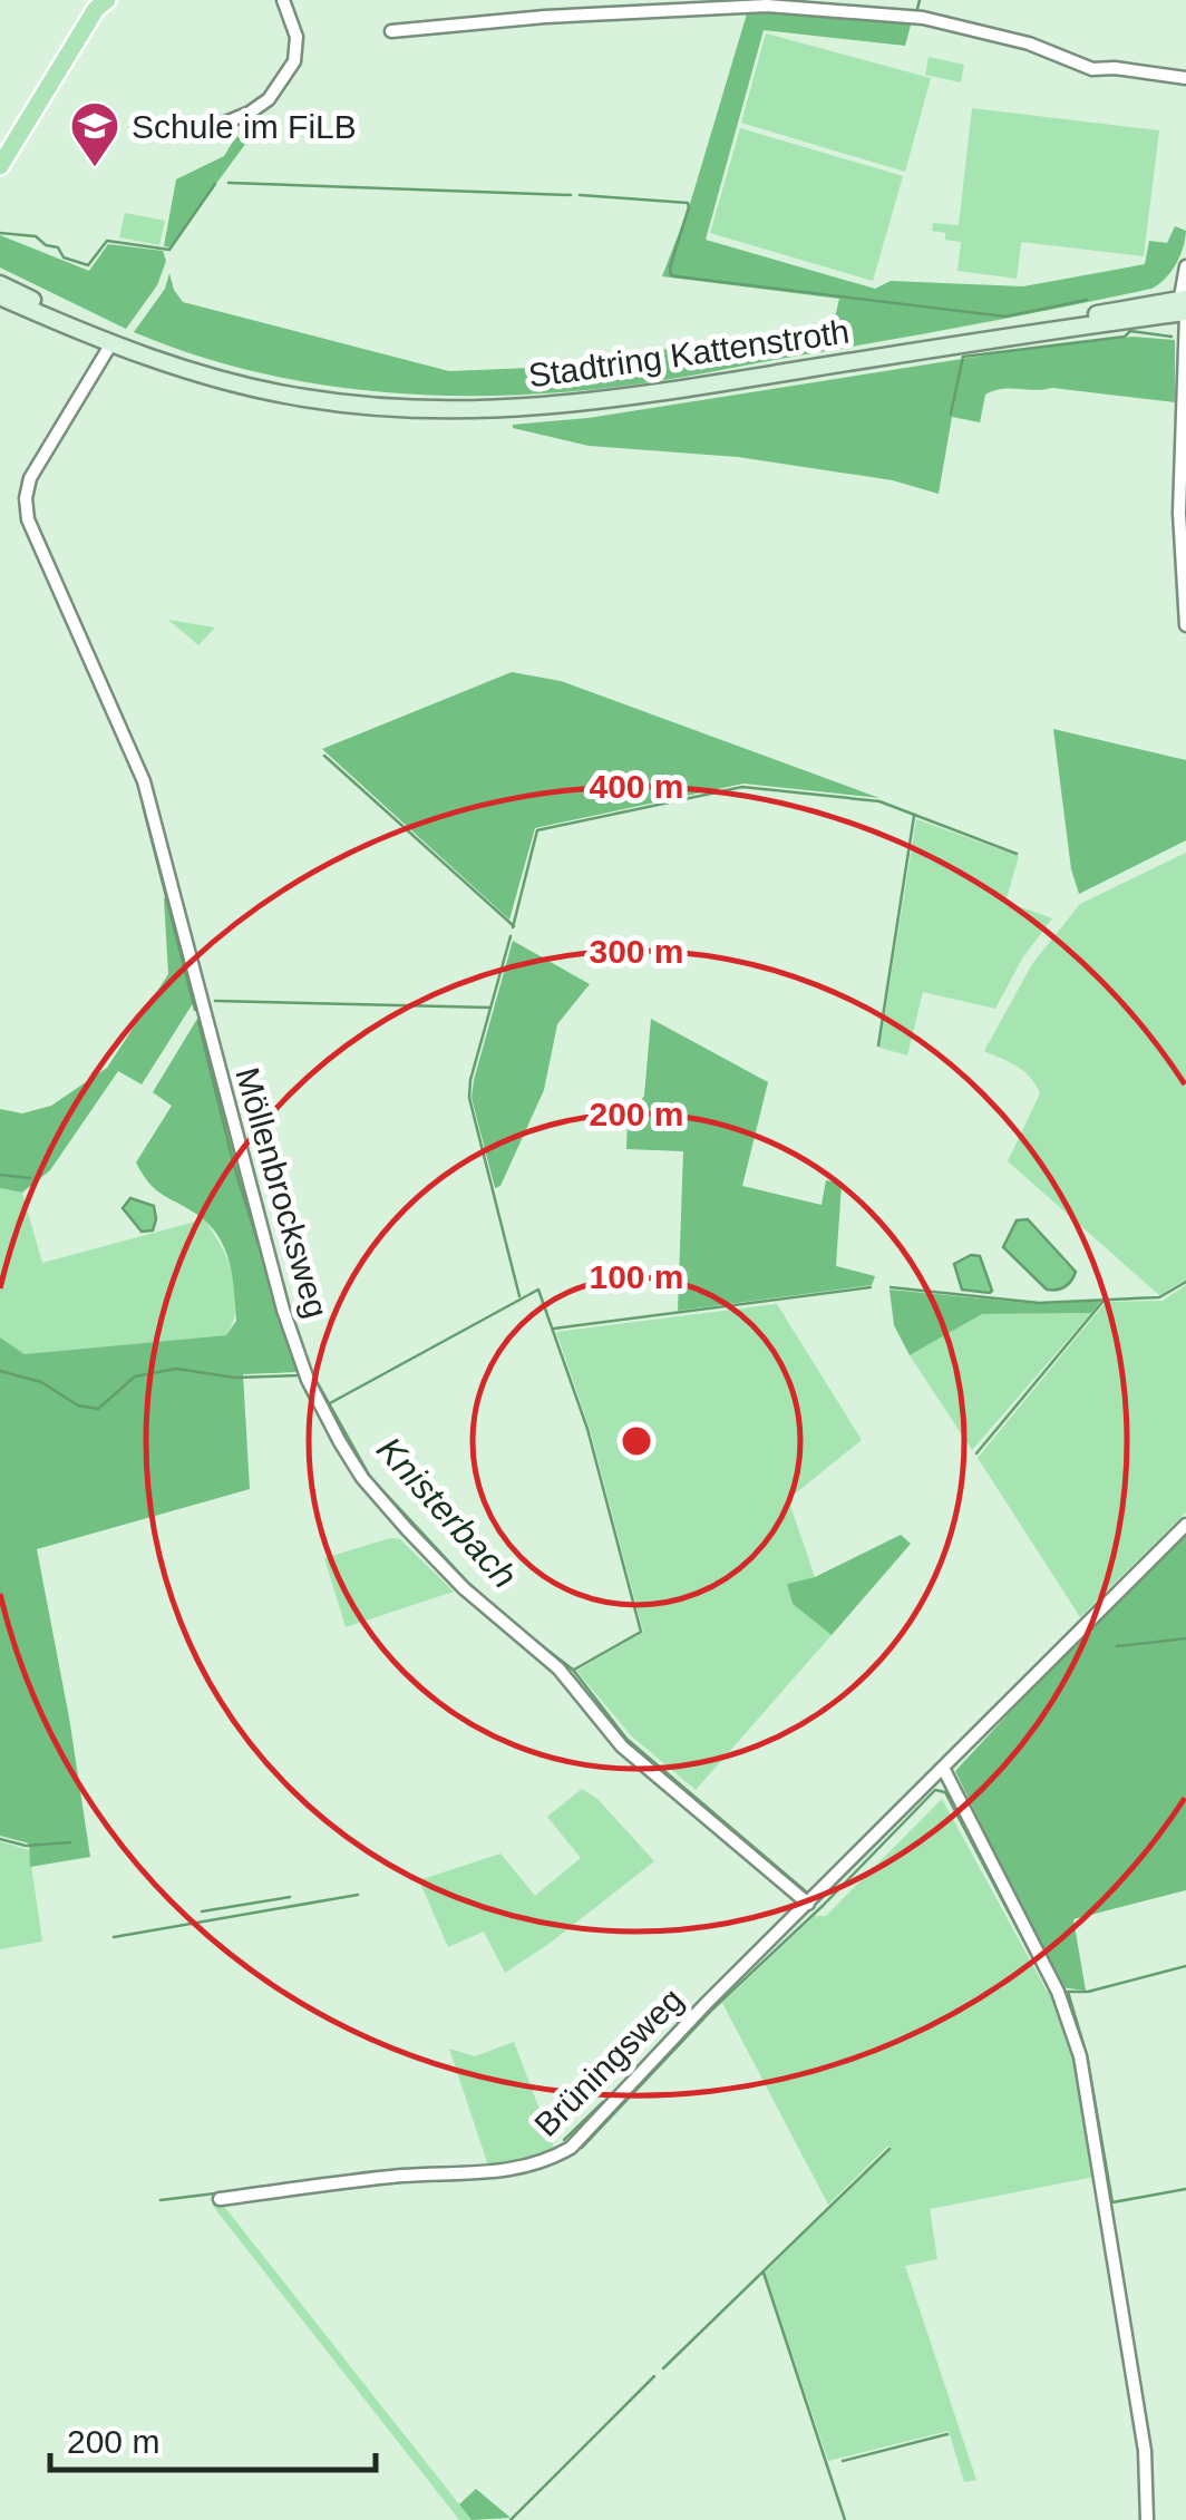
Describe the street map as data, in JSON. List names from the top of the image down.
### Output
{
  "streets": {
    "main road": ["Stadtring Kattenstroth"],
    "street": ["Möllenbrocksweg", "Brüningsweg"]
  },
  "crossings": [
    ["Stadtring Kattenstroth", "Möllenbrocksweg"],
    ["Möllenbrocksweg", "Brüningsweg"]
  ],
  "water": ["Knisterbach"],
  "places": {
    "school or university": ["Schule im FiLB"]
  },
  "scale_bar": "200 m",
  "rings": [
    "400 m",
    "300 m",
    "200 m",
    "100 m"
  ]
}
